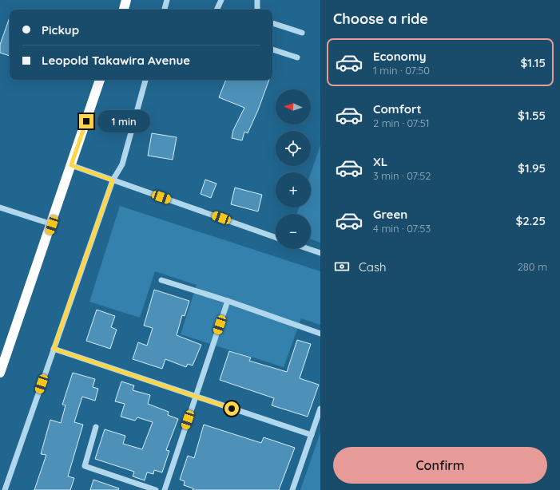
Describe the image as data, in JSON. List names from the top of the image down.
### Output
{
  "north": "left",
  "page": {
    "heading": "Choose a ride",
    "banner": ["Pickup", "Leopold Takawira Avenue"],
    "list": [
      {
        "name": "Economy",
        "note": "1 min · 07:50",
        "value": "$1.15"
      },
      {
        "name": "Comfort",
        "note": "2 min · 07:51",
        "value": "$1.55"
      },
      {
        "name": "XL",
        "note": "3 min · 07:52",
        "value": "$1.95"
      },
      {
        "name": "Green",
        "note": "4 min · 07:53",
        "value": "$2.25"
      }
    ],
    "map_buttons": ["+", "−"],
    "bubble": "1 min",
    "pay": ["Cash", "280 m"],
    "buttons": "Confirm"
  }
}
